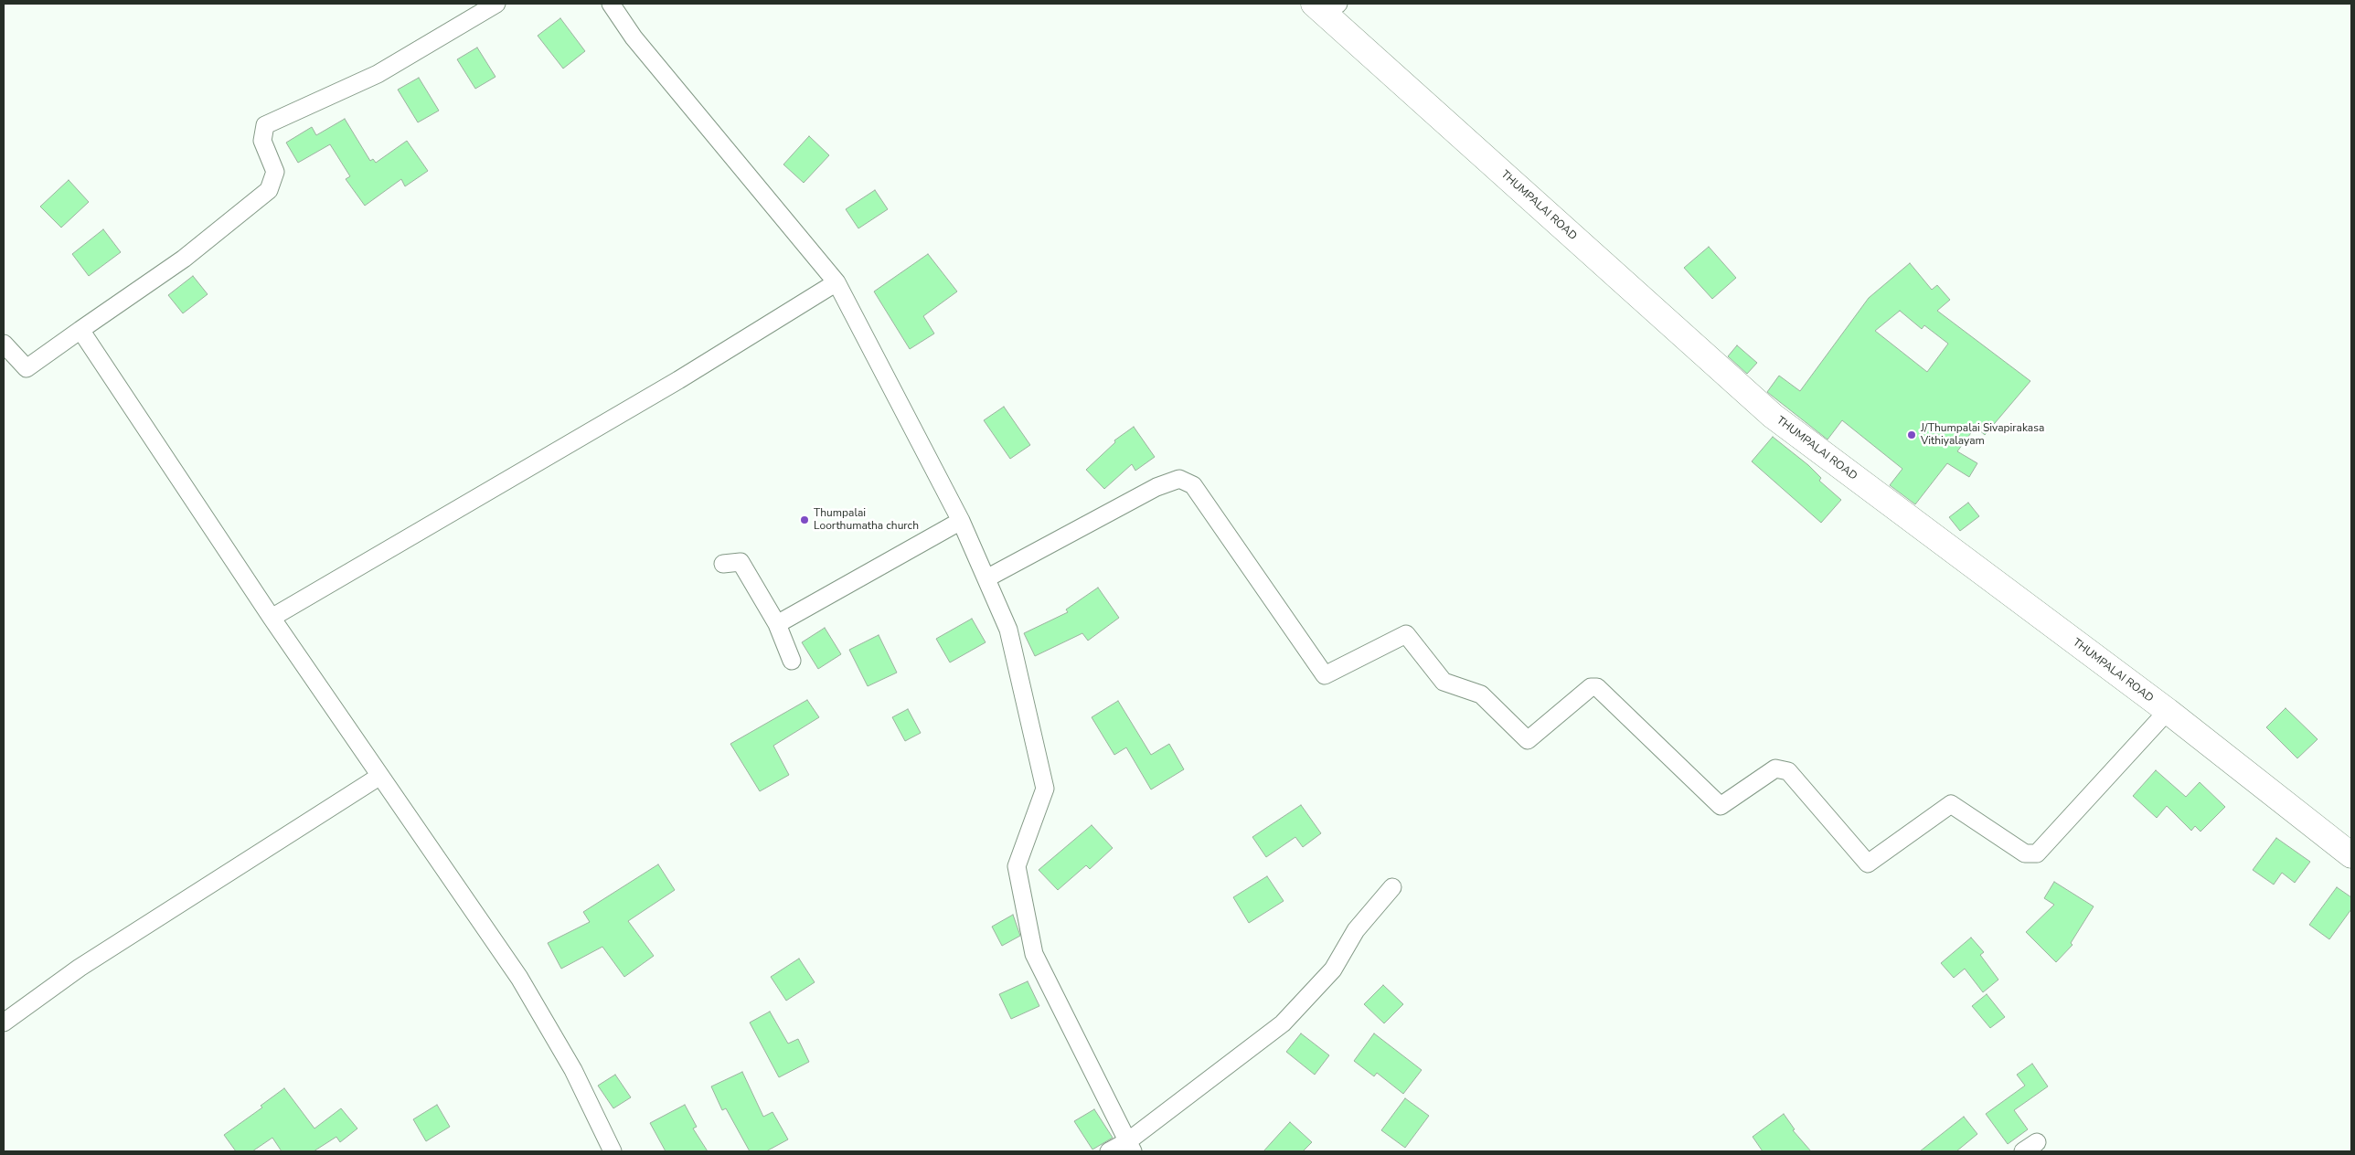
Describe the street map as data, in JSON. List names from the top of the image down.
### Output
{
  "streets": {
    "street": ["THUMPALAI ROAD"]
  },
  "places": ["J/Thumpalai Sivapirakasa Vithiyalayam", "Thumpalai Loorthumatha church"]
}
